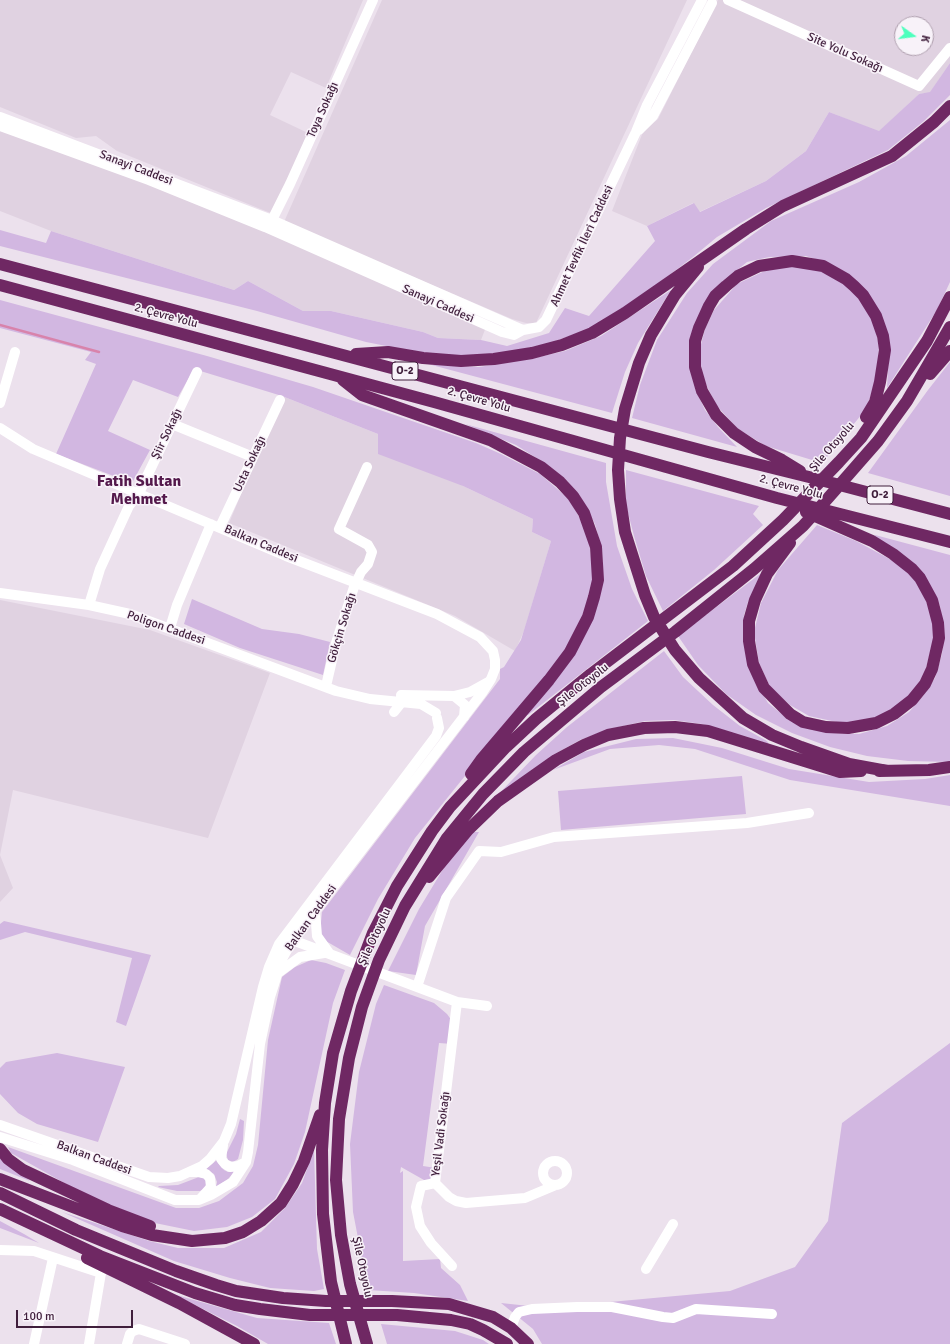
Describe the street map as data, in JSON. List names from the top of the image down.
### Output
{
  "streets": {
    "highway": ["2. Çevre Yolu", "O-2", "Şile Otoyolu"],
    "street": [
      "Site Yolu Sokağı",
      "Toya Sokağı",
      "Sanayi Caddesi",
      "Ahmet Tevfik İleri Caddesi",
      "Şiir Sokağı",
      "Usta Sokağı",
      "Balkan Caddesi",
      "Poligon Caddesi",
      "Gökçin Sokağı",
      "Yeşil Vadi Sokağı"
    ]
  },
  "crossings": [
    ["Toya Sokağı", "Sanayi Caddesi"],
    ["Sanayi Caddesi", "Ahmet Tevfik İleri Caddesi"],
    ["Şiir Sokağı", "Balkan Caddesi"],
    ["Şiir Sokağı", "Poligon Caddesi"],
    ["Usta Sokağı", "Balkan Caddesi"],
    ["Usta Sokağı", "Poligon Caddesi"],
    ["Balkan Caddesi", "Gökçin Sokağı"],
    ["Poligon Caddesi", "Gökçin Sokağı"]
  ],
  "districts": ["Fatih Sultan Mehmet"],
  "scale_bar": "100 m",
  "north": "right"
}
